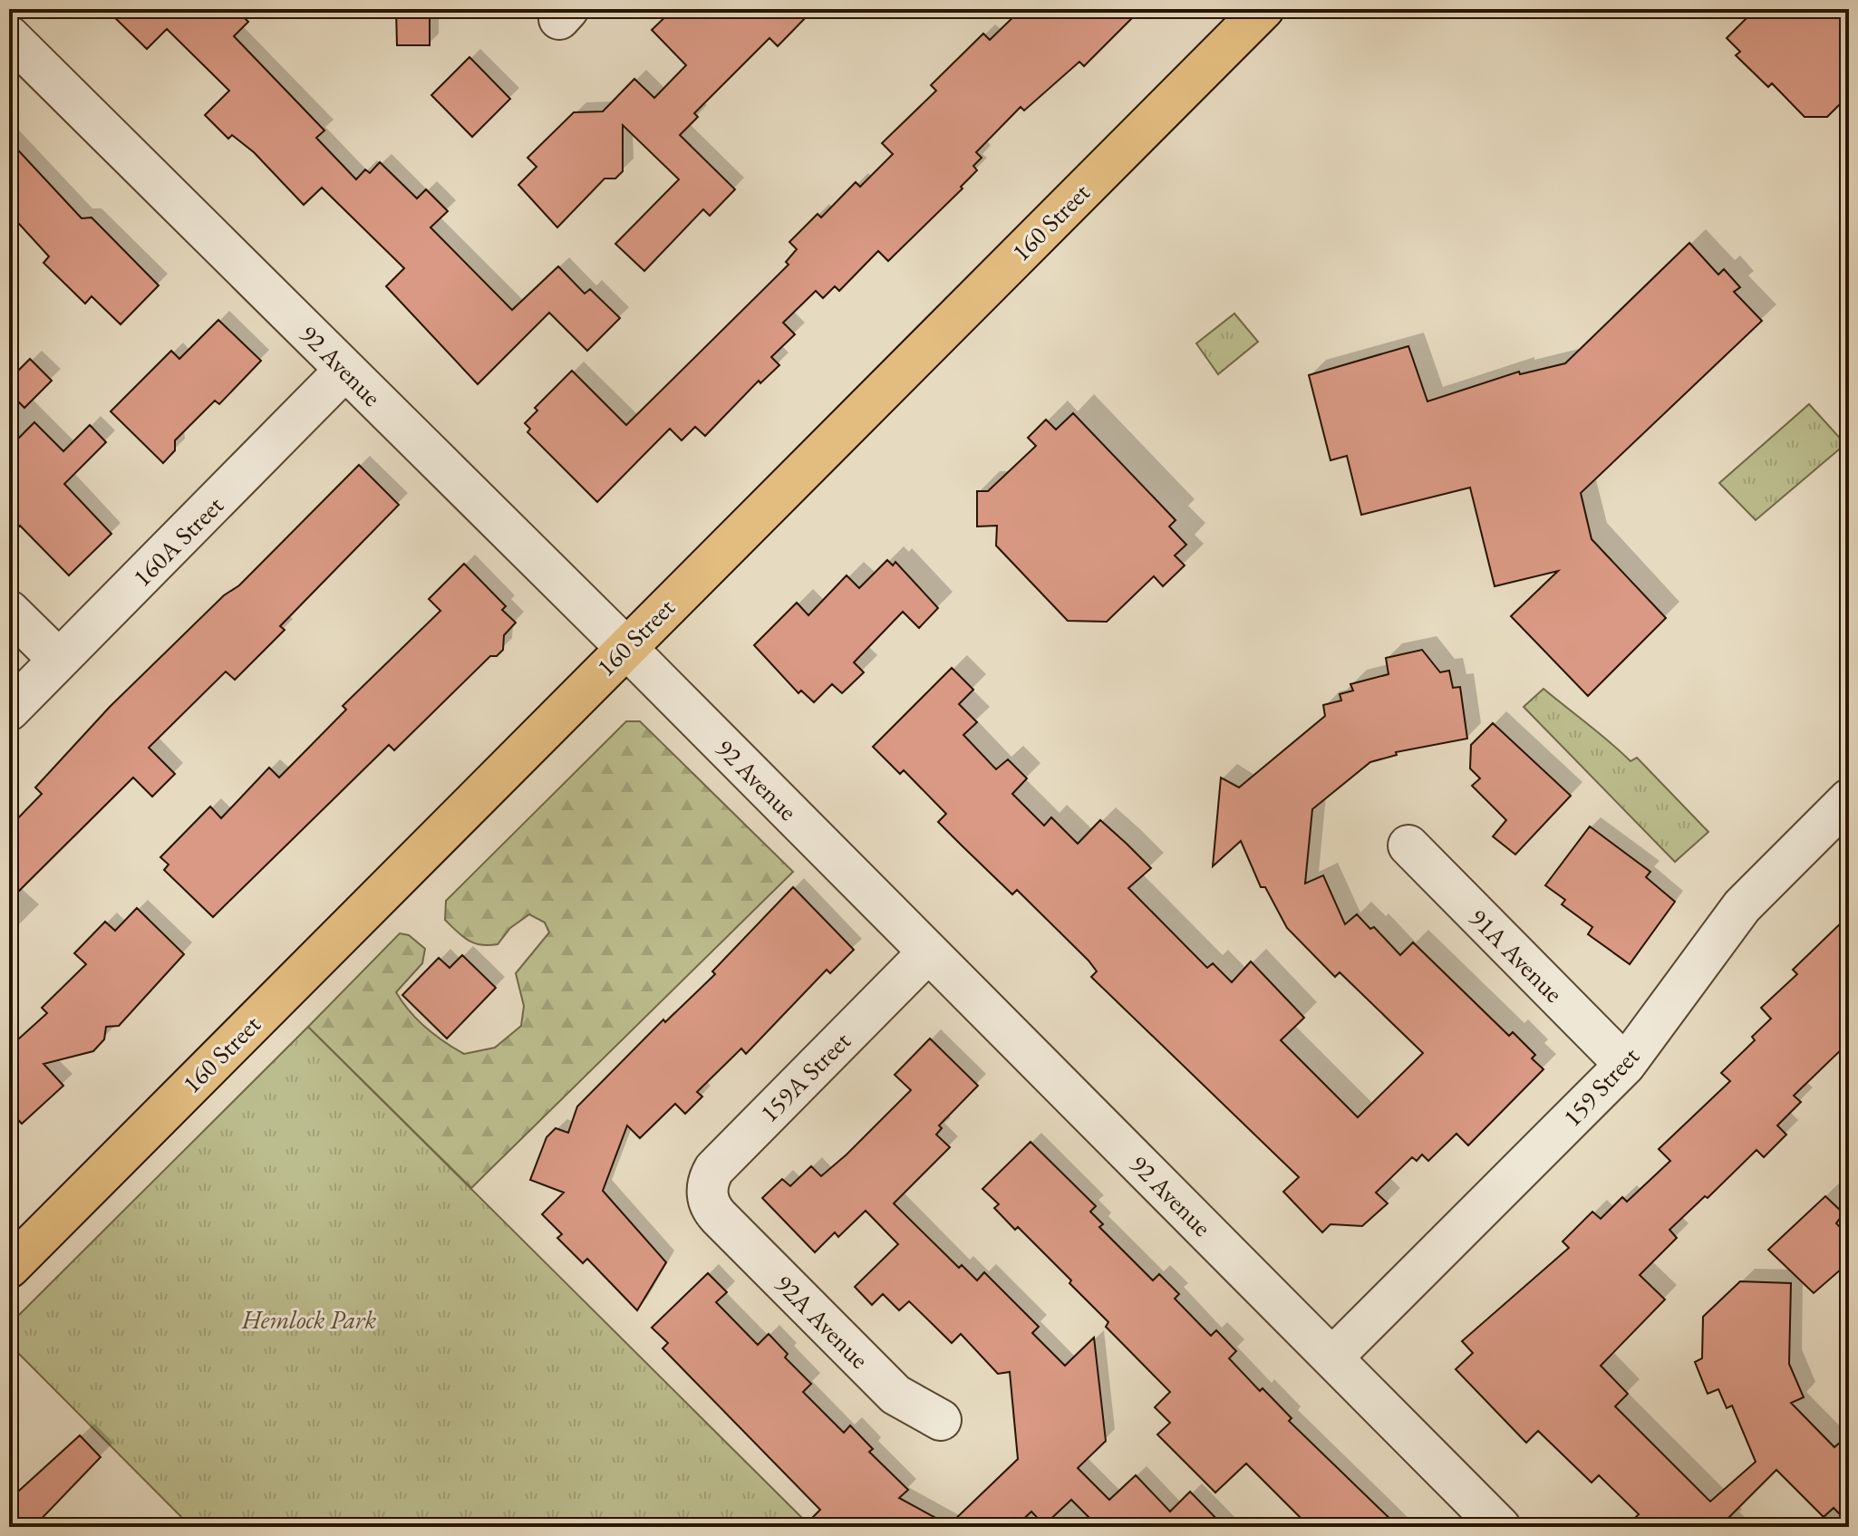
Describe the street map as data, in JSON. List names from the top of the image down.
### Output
{
  "streets": {
    "main road": ["160 Street"],
    "street": [
      "92 Avenue",
      "160A Street",
      "91A Avenue",
      "159A Street",
      "159 Street",
      "92A Avenue"
    ]
  },
  "crossings": [
    ["160 Street", "92 Avenue"],
    ["92 Avenue", "160A Street"],
    ["92 Avenue", "159A Street"],
    ["92 Avenue", "159 Street"],
    ["91A Avenue", "159 Street"],
    ["159A Street", "92A Avenue"]
  ],
  "parks": ["Hemlock Park"]
}
